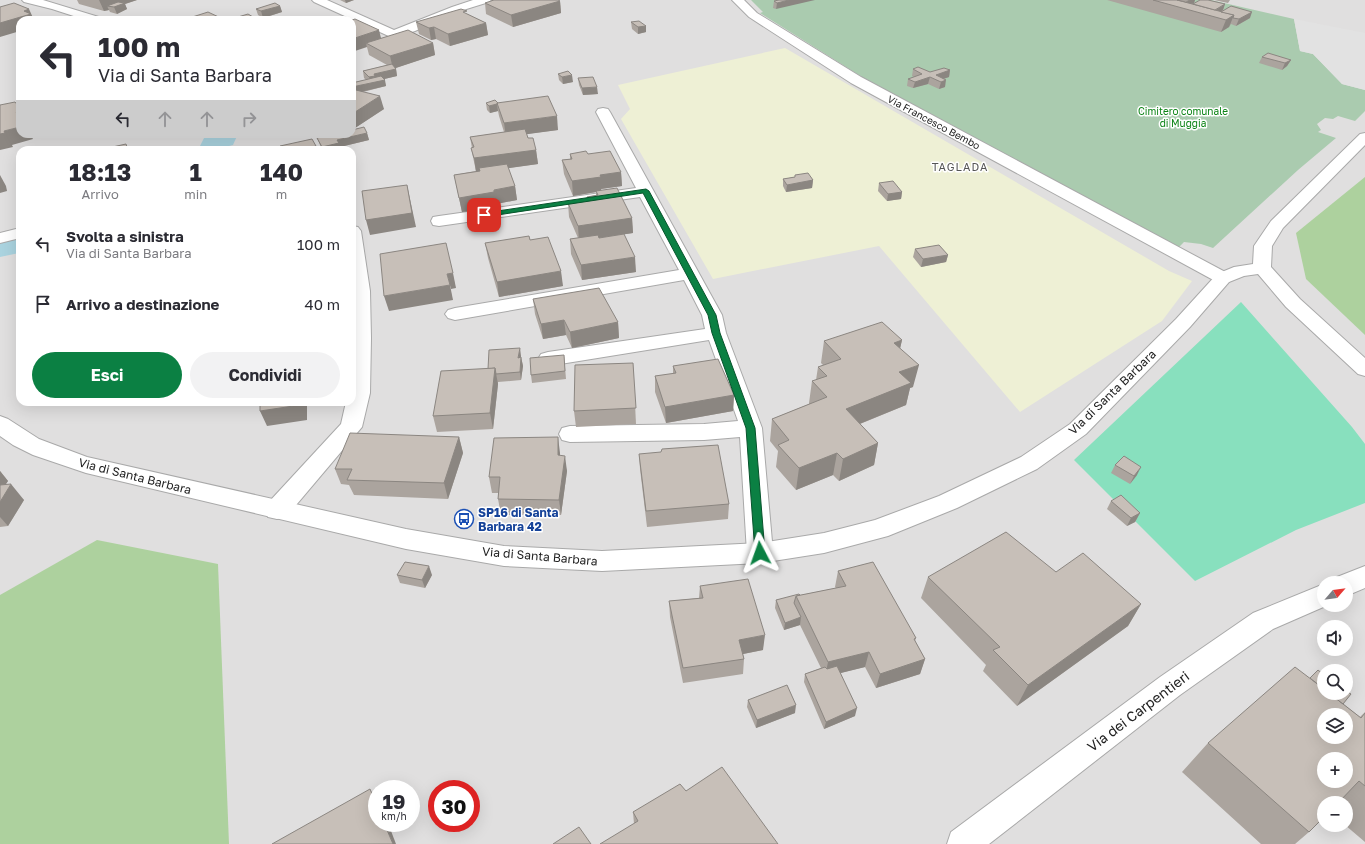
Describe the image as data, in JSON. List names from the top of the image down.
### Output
{
  "streets": {
    "street": ["Via Francesco Bembo", "Via di Santa Barbara", "Via dei Carpentieri"]
  },
  "crossings": [
    ["Via Francesco Bembo", "Via di Santa Barbara"]
  ],
  "districts": ["TAGLADA"],
  "parks": ["Cimitero comunale di Muggia"],
  "places": {
    "bus stop": ["SP16 di Santa Barbara 42"]
  },
  "north": "top right",
  "page": {
    "turn": ["100 m", "Via di Santa Barbara"],
    "eta": [
      "18:13",
      "Arrivo",
      "1",
      "min",
      "140",
      "m"
    ],
    "list": [
      {
        "name": "Svolta a sinistra",
        "note": "Via di Santa Barbara",
        "value": "100 m"
      },
      {
        "name": "Arrivo a destinazione",
        "value": "40 m"
      }
    ],
    "buttons": ["Esci", "Condividi"],
    "map_buttons": ["+", "−"],
    "speed": "19 km/h",
    "limit": "30"
  }
}
